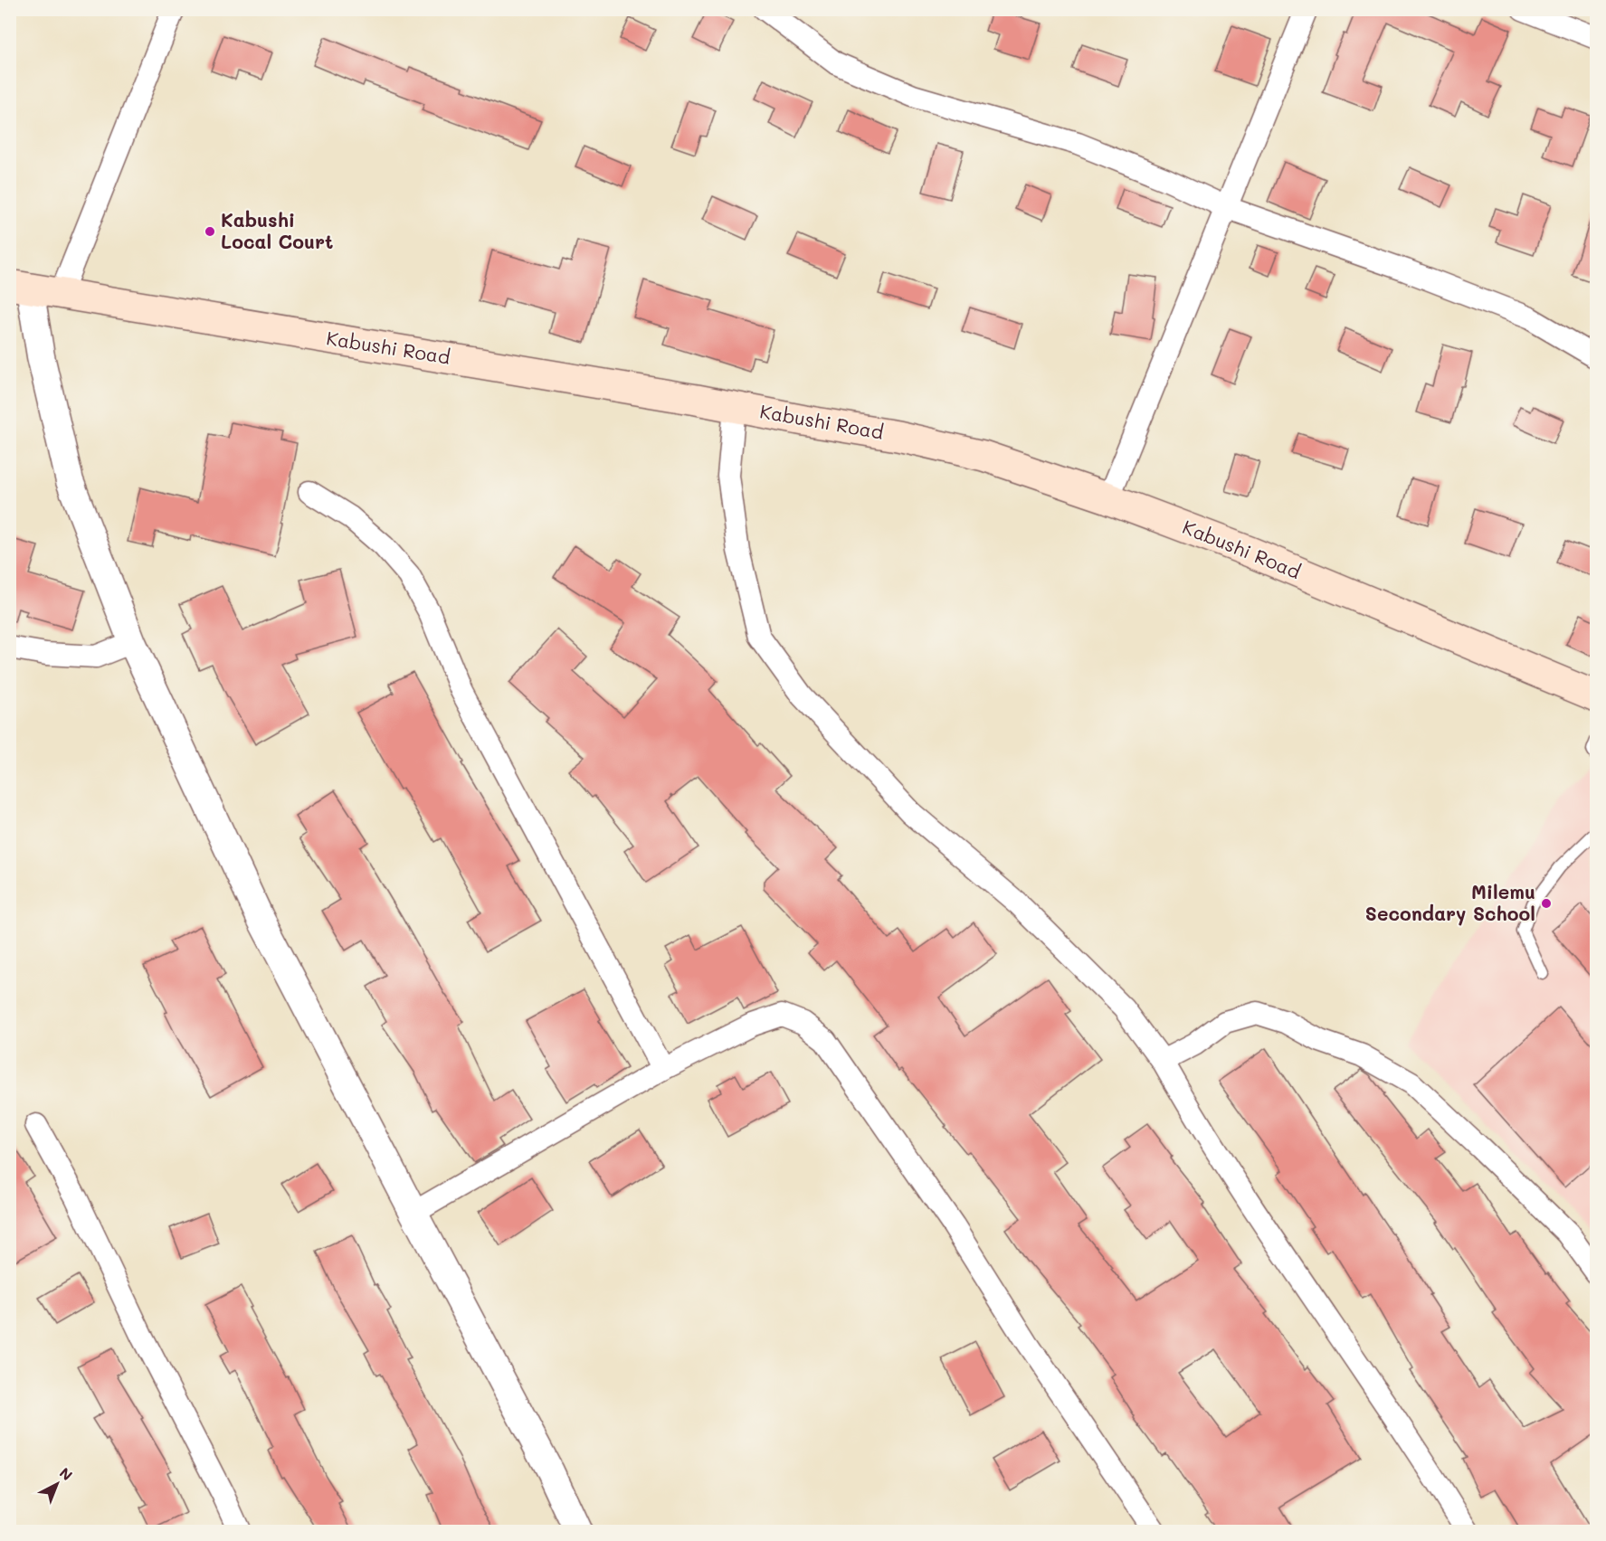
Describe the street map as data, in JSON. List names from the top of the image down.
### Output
{
  "streets": {
    "main road": ["Kabushi Road"]
  },
  "places": ["Kabushi Local Court", "Milemu Secondary School"],
  "north": "top right"
}
